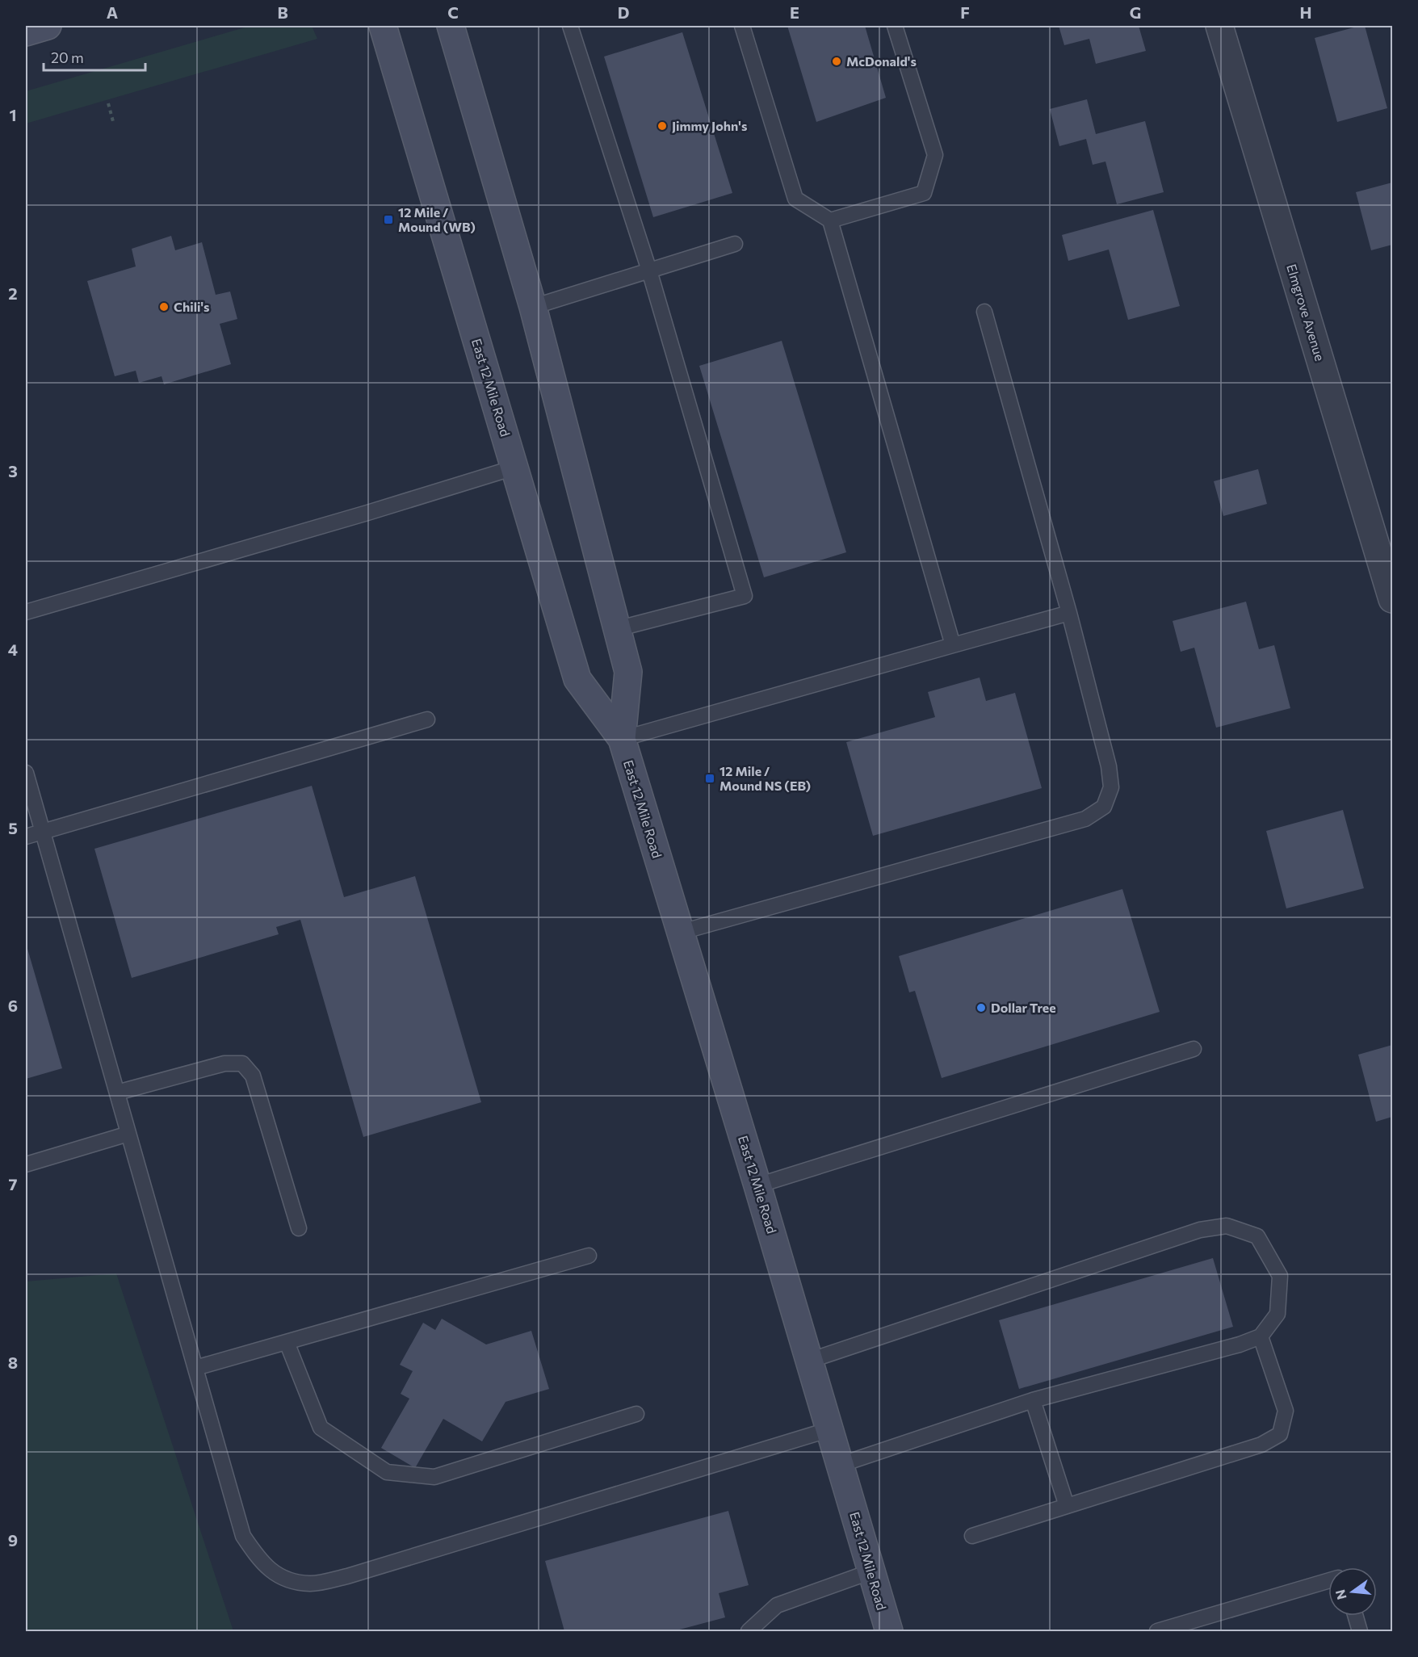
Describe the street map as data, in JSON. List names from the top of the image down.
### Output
{
  "streets": {
    "main road": ["East 12 Mile Road"],
    "street": ["Elmgrove Avenue"]
  },
  "places": {
    "other": [
      "McDonald's",
      "Jimmy John's",
      "Chili's",
      "Dollar Tree"
    ],
    "transit": ["12 Mile / Mound (WB)", "12 Mile / Mound NS (EB)"]
  },
  "scale_bar": "20 m",
  "north": "left",
  "grid": {
    "columns": [
      "A",
      "B",
      "C",
      "D",
      "E",
      "F",
      "G",
      "H"
    ],
    "rows": [
      "1",
      "2",
      "3",
      "4",
      "5",
      "6",
      "7",
      "8",
      "9"
    ]
  }
}
